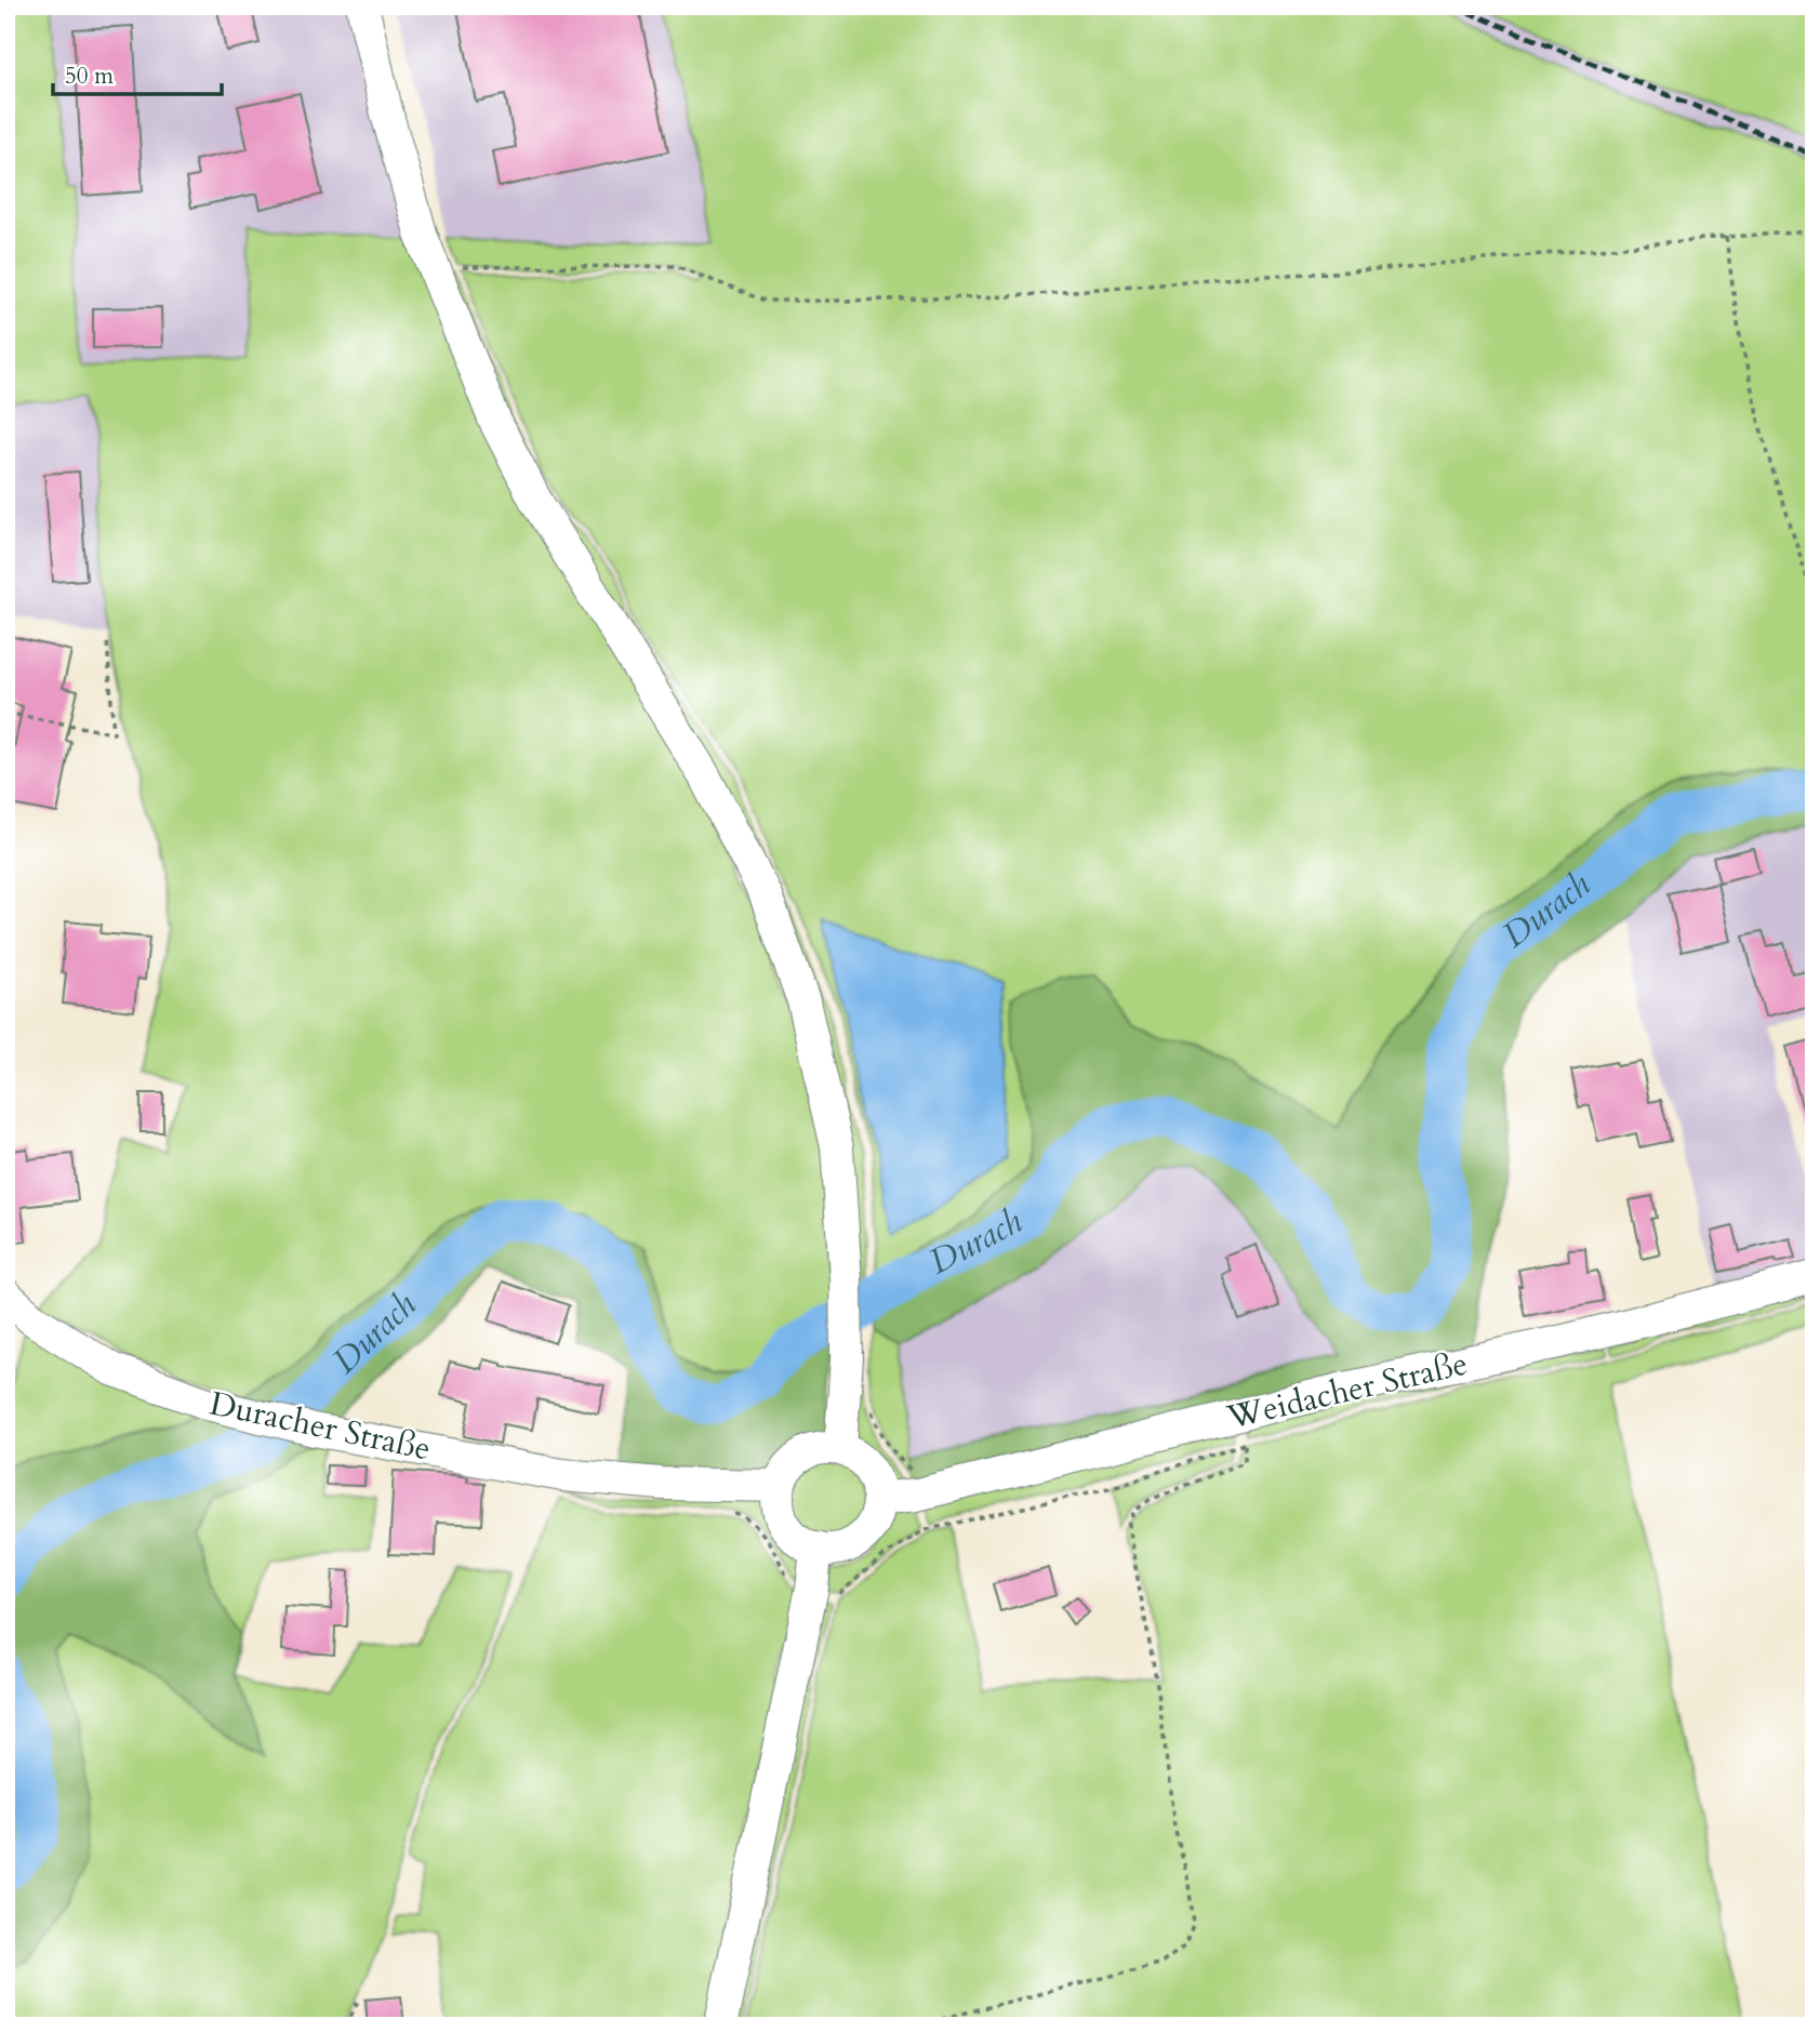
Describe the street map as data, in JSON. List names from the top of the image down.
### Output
{
  "streets": {
    "street": ["Weidacher Straße", "Duracher Straße"]
  },
  "crossings": [
    ["Weidacher Straße", "Duracher Straße"]
  ],
  "water": ["Durach"],
  "scale_bar": "50 m"
}
